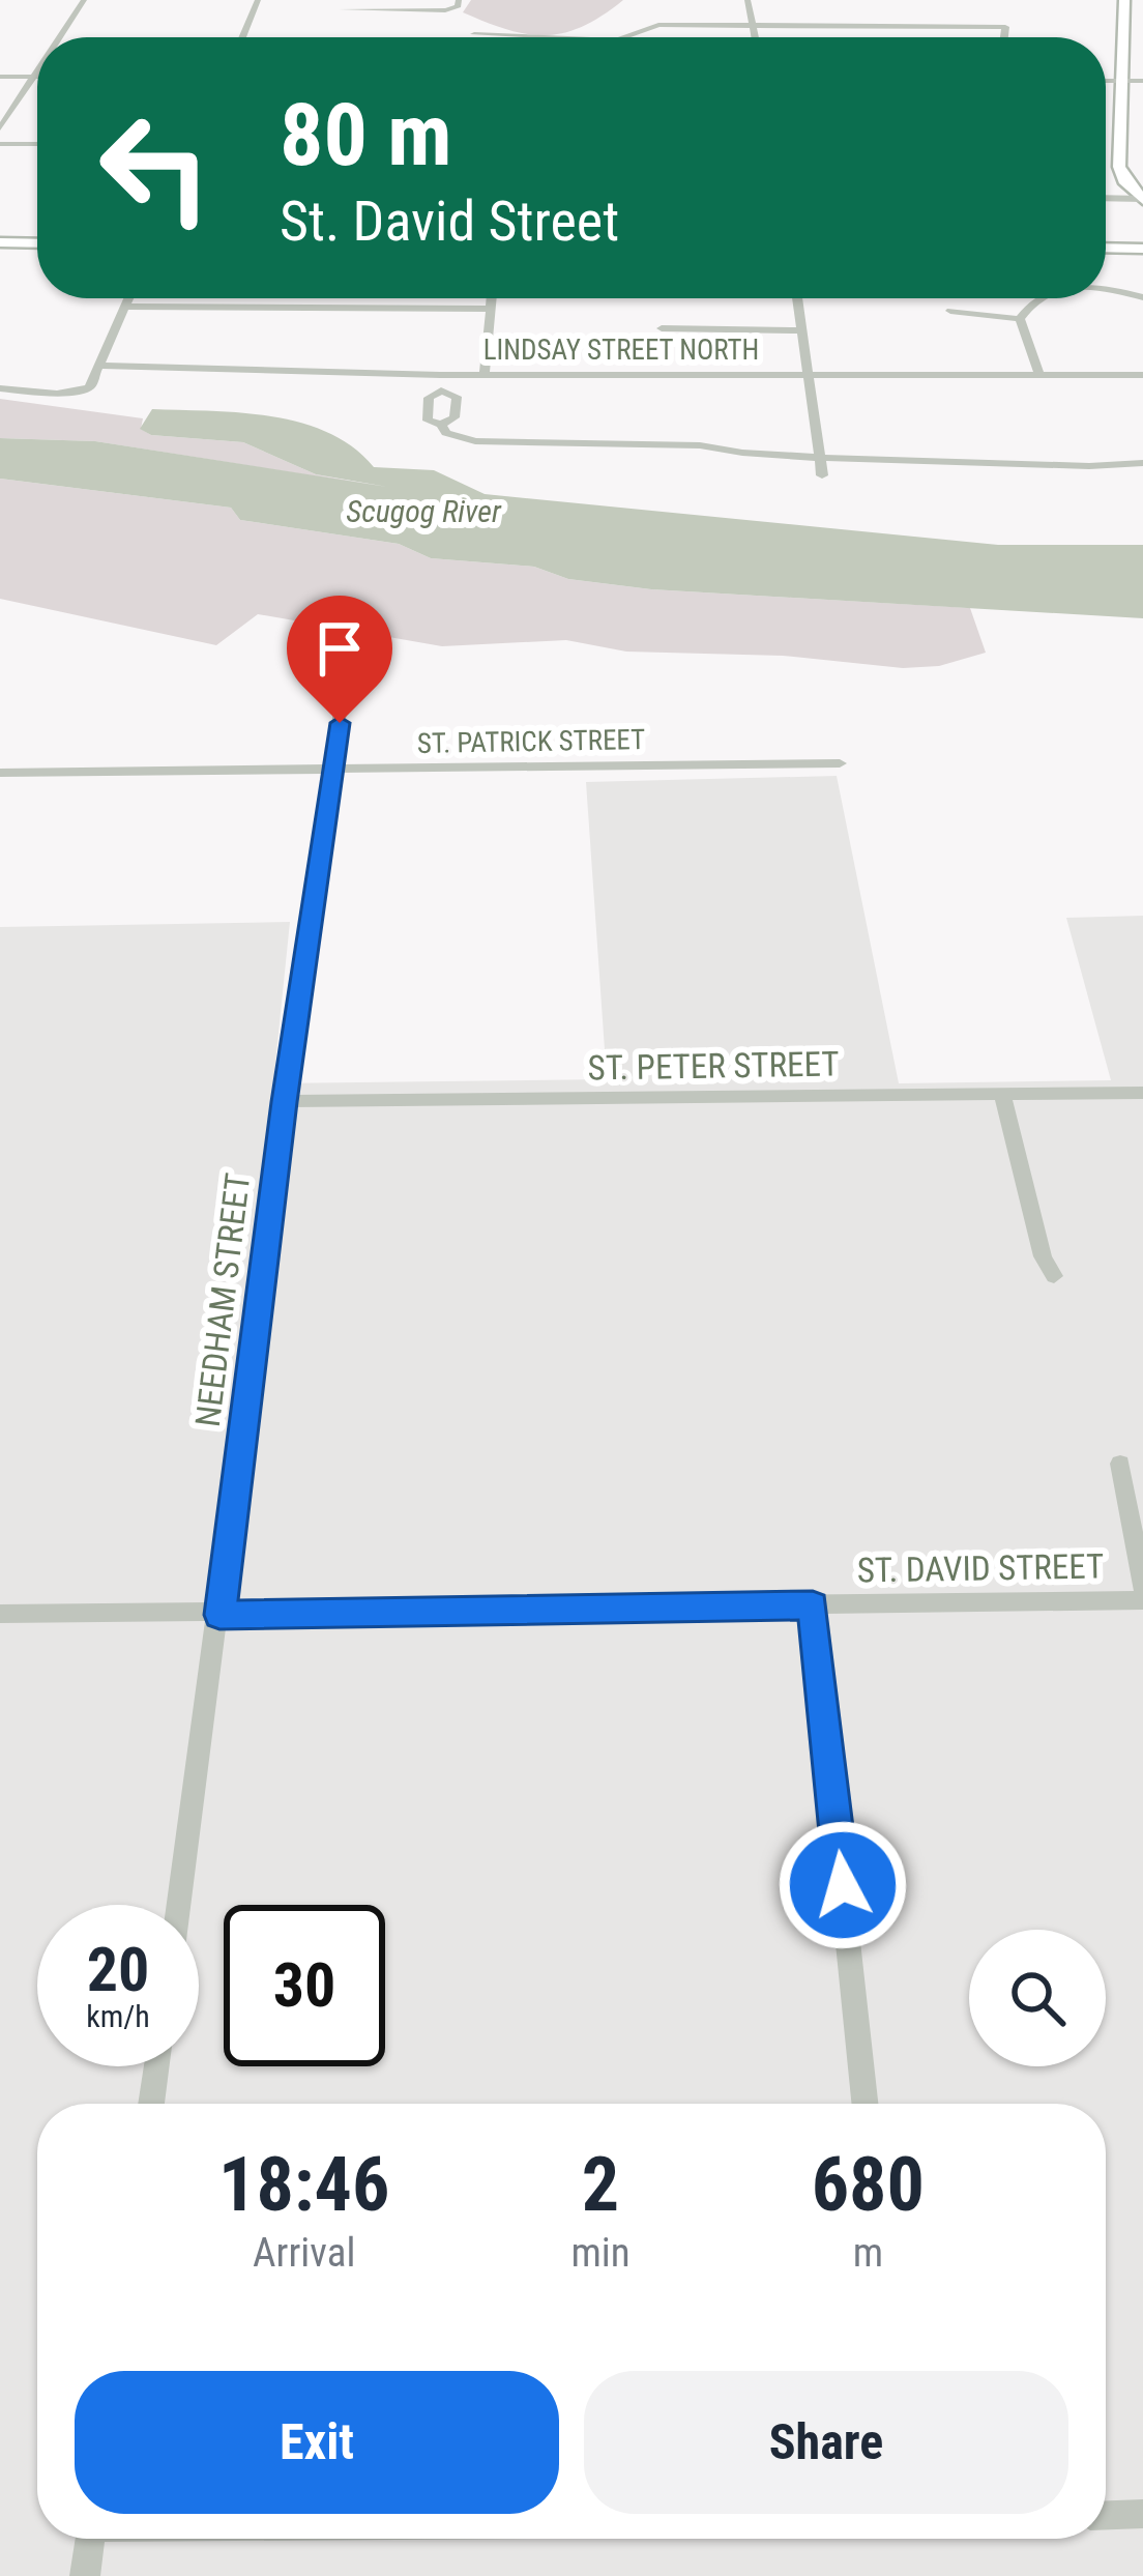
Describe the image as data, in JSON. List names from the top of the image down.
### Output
{
  "streets": {
    "street": [
      "LINDSAY STREET NORTH",
      "ST. PATRICK STREET",
      "ST. PETER STREET",
      "NEEDHAM STREET",
      "ST. DAVID STREET"
    ]
  },
  "crossings": [
    ["ST. PATRICK STREET", "NEEDHAM STREET"],
    ["ST. PETER STREET", "NEEDHAM STREET"],
    ["NEEDHAM STREET", "ST. DAVID STREET"]
  ],
  "water": ["Scugog River"],
  "page": {
    "turn": ["80 m", "St. David Street"],
    "speed": "20 km/h",
    "limit": "30",
    "eta": [
      "18:46",
      "Arrival",
      "2",
      "min",
      "680",
      "m"
    ],
    "buttons": ["Exit", "Share"]
  }
}
